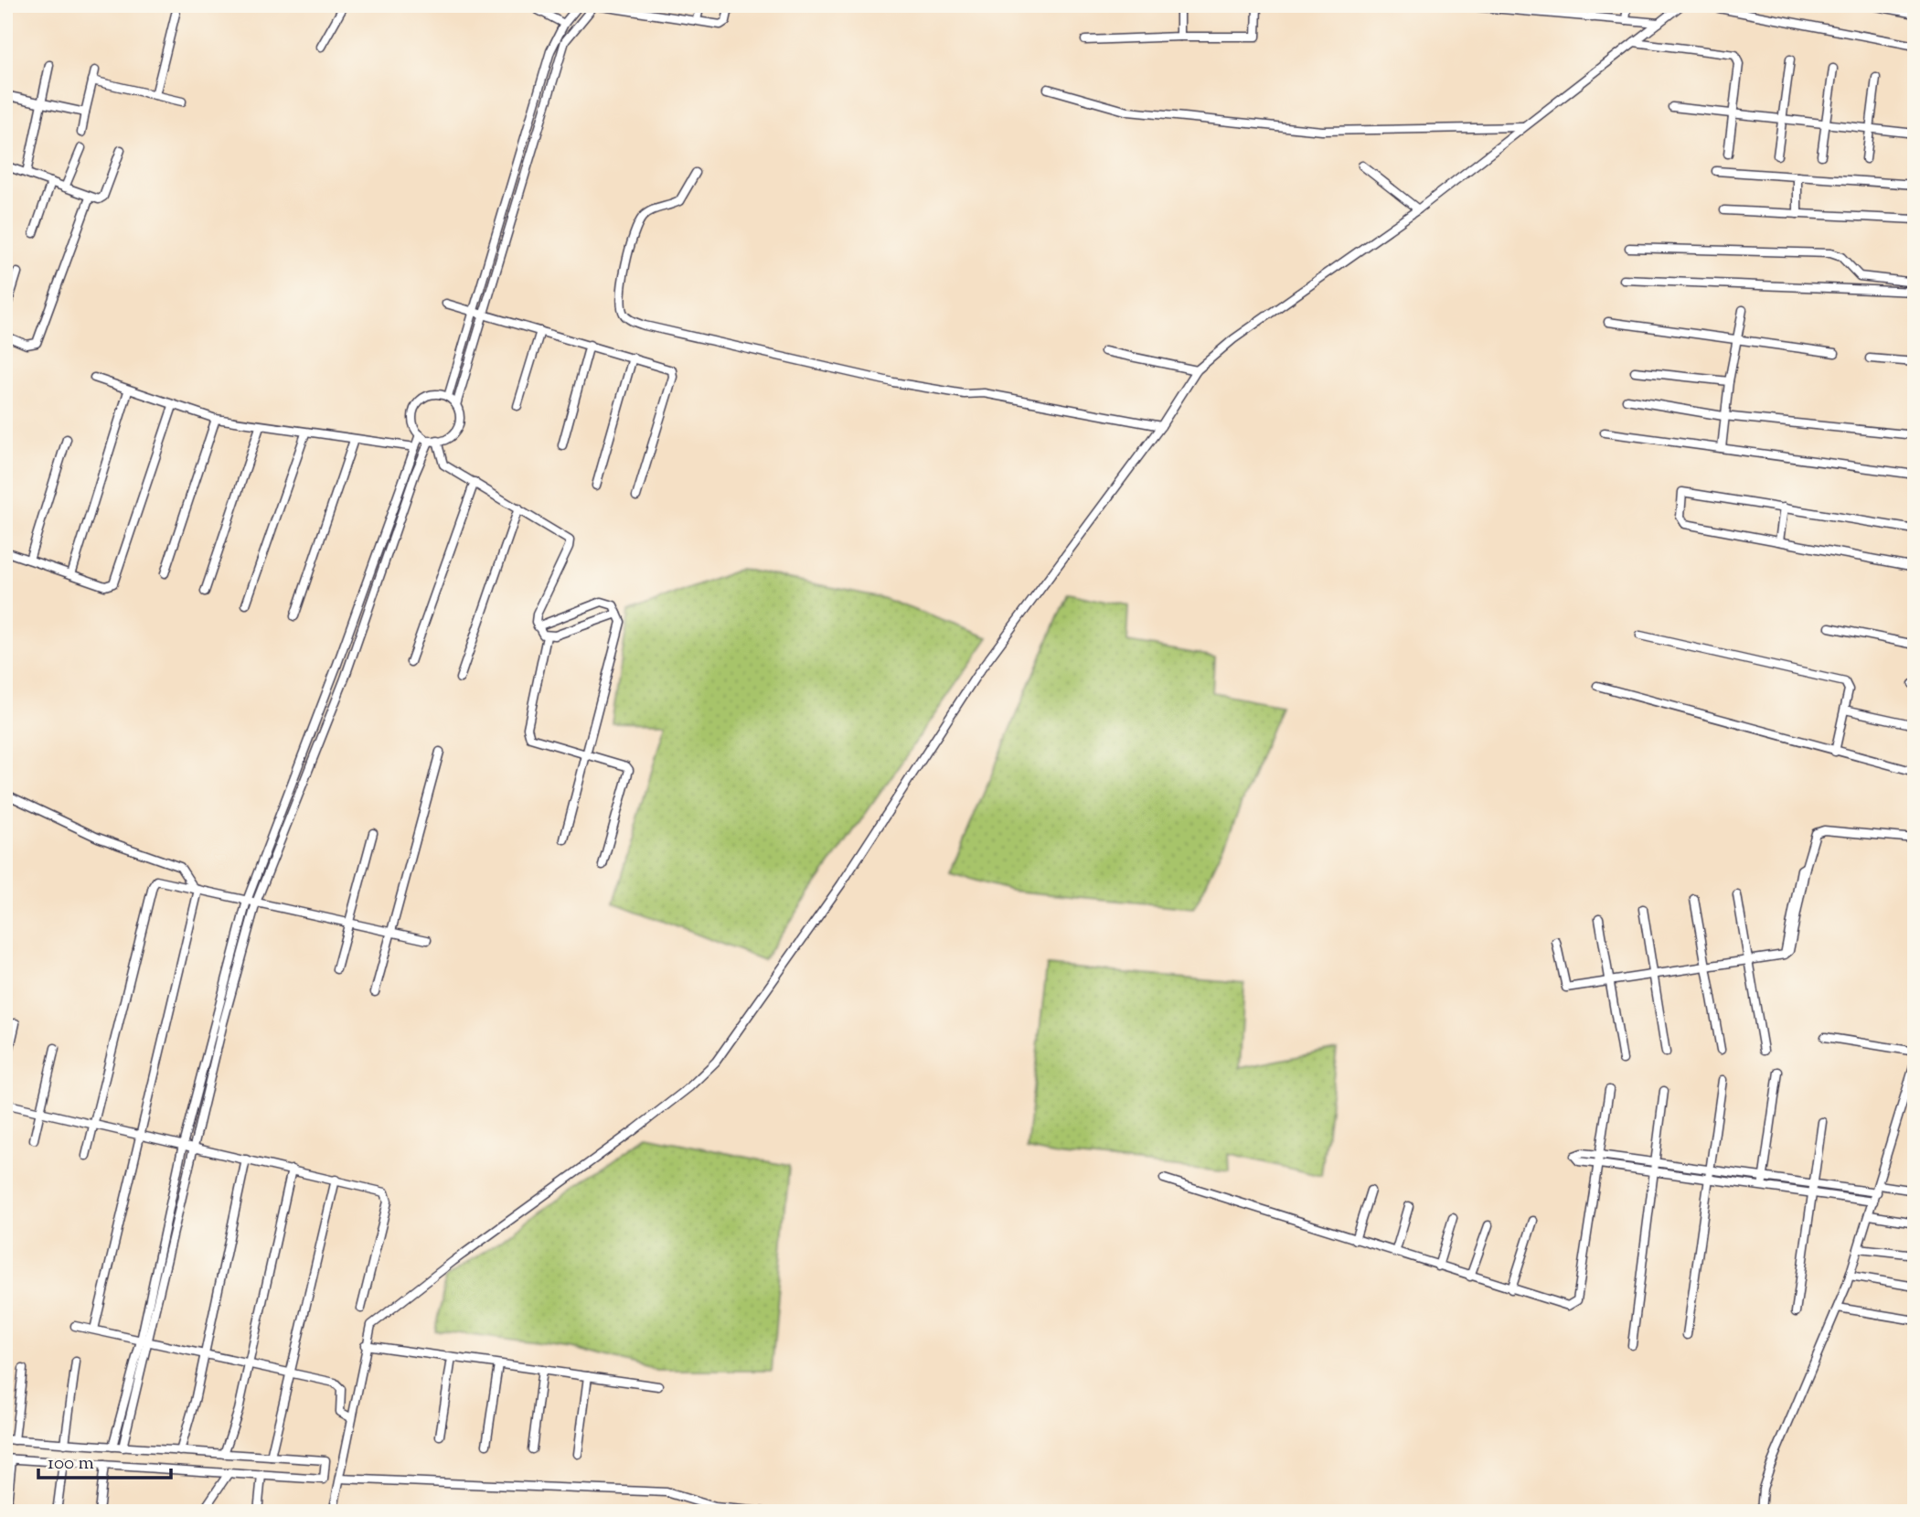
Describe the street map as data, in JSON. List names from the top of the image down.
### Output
{
  "scale_bar": "100 m"
}
